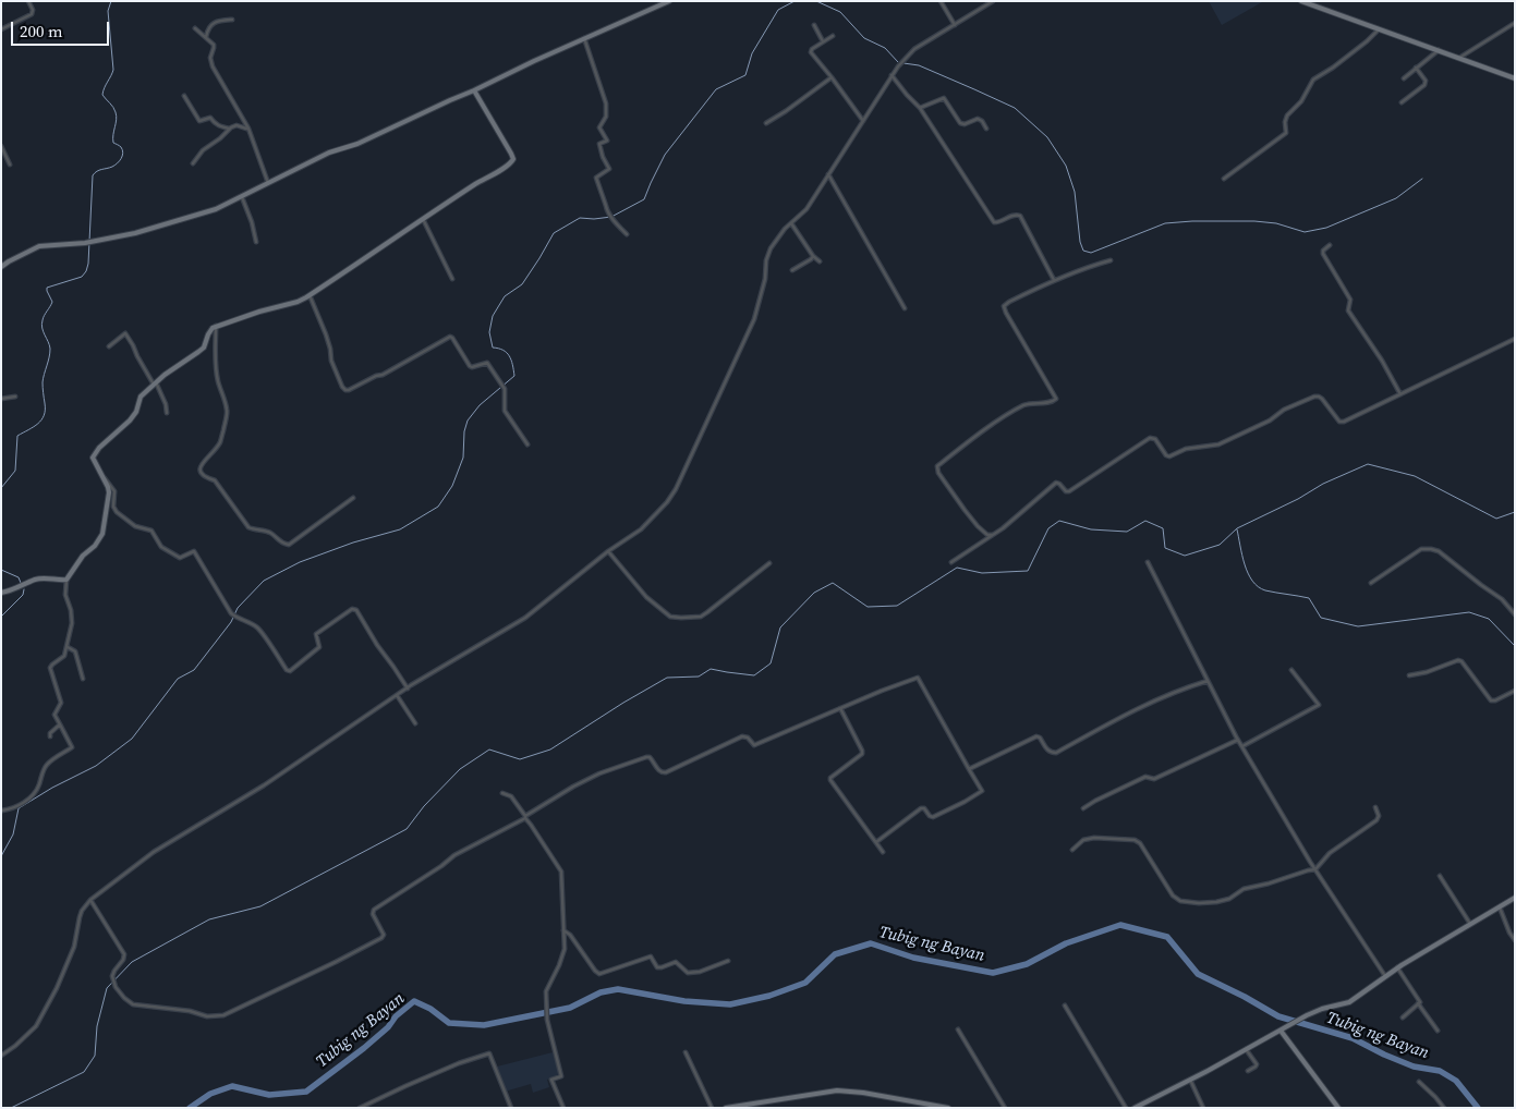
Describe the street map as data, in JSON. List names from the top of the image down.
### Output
{
  "water": ["Tubig ng Bayan"],
  "scale_bar": "200 m"
}
